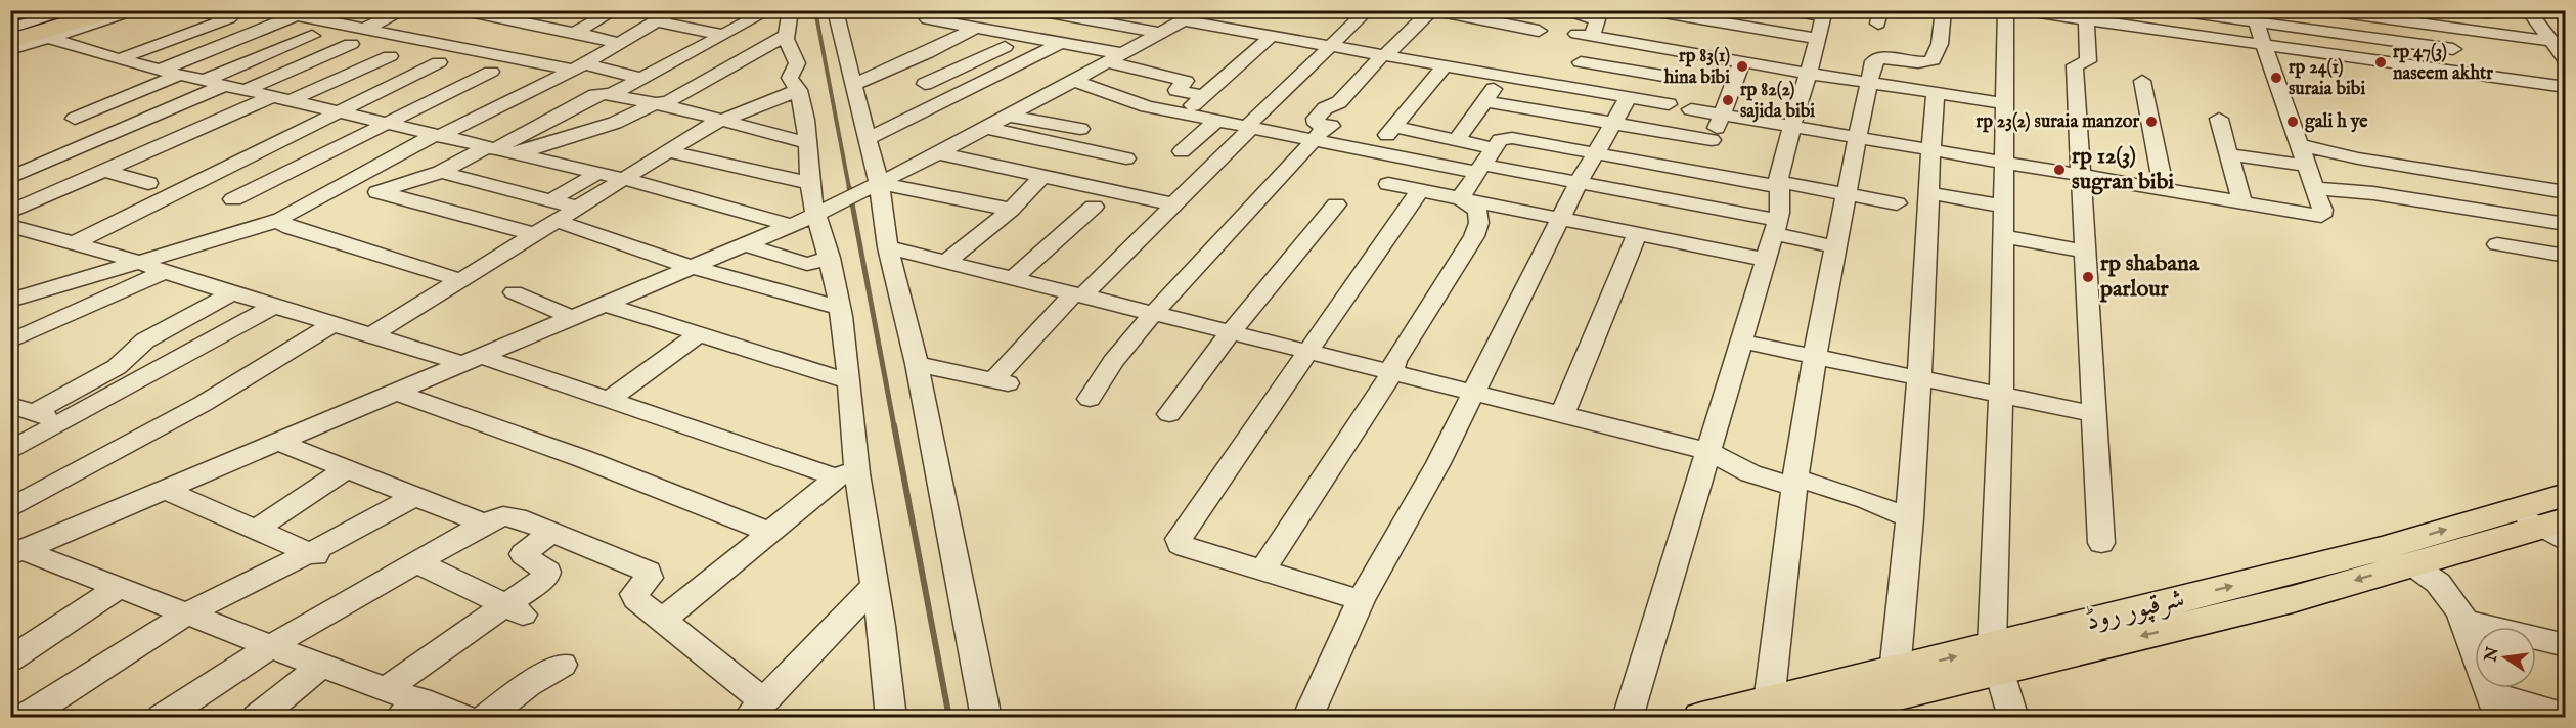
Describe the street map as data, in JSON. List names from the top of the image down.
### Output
{
  "streets": {
    "main road": ["شرقپور روڈ"]
  },
  "places": [
    "rp 47(3) naseem akhtr",
    "rp 83(1) hina bibi",
    "rp 24(1) suraia bibi",
    "rp 82(2) sajida bibi",
    "rp 23(2) suraia manzor",
    "gali h ye",
    "rp 12(3) sugran bibi",
    "rp shabana parlour"
  ],
  "north": "left"
}
